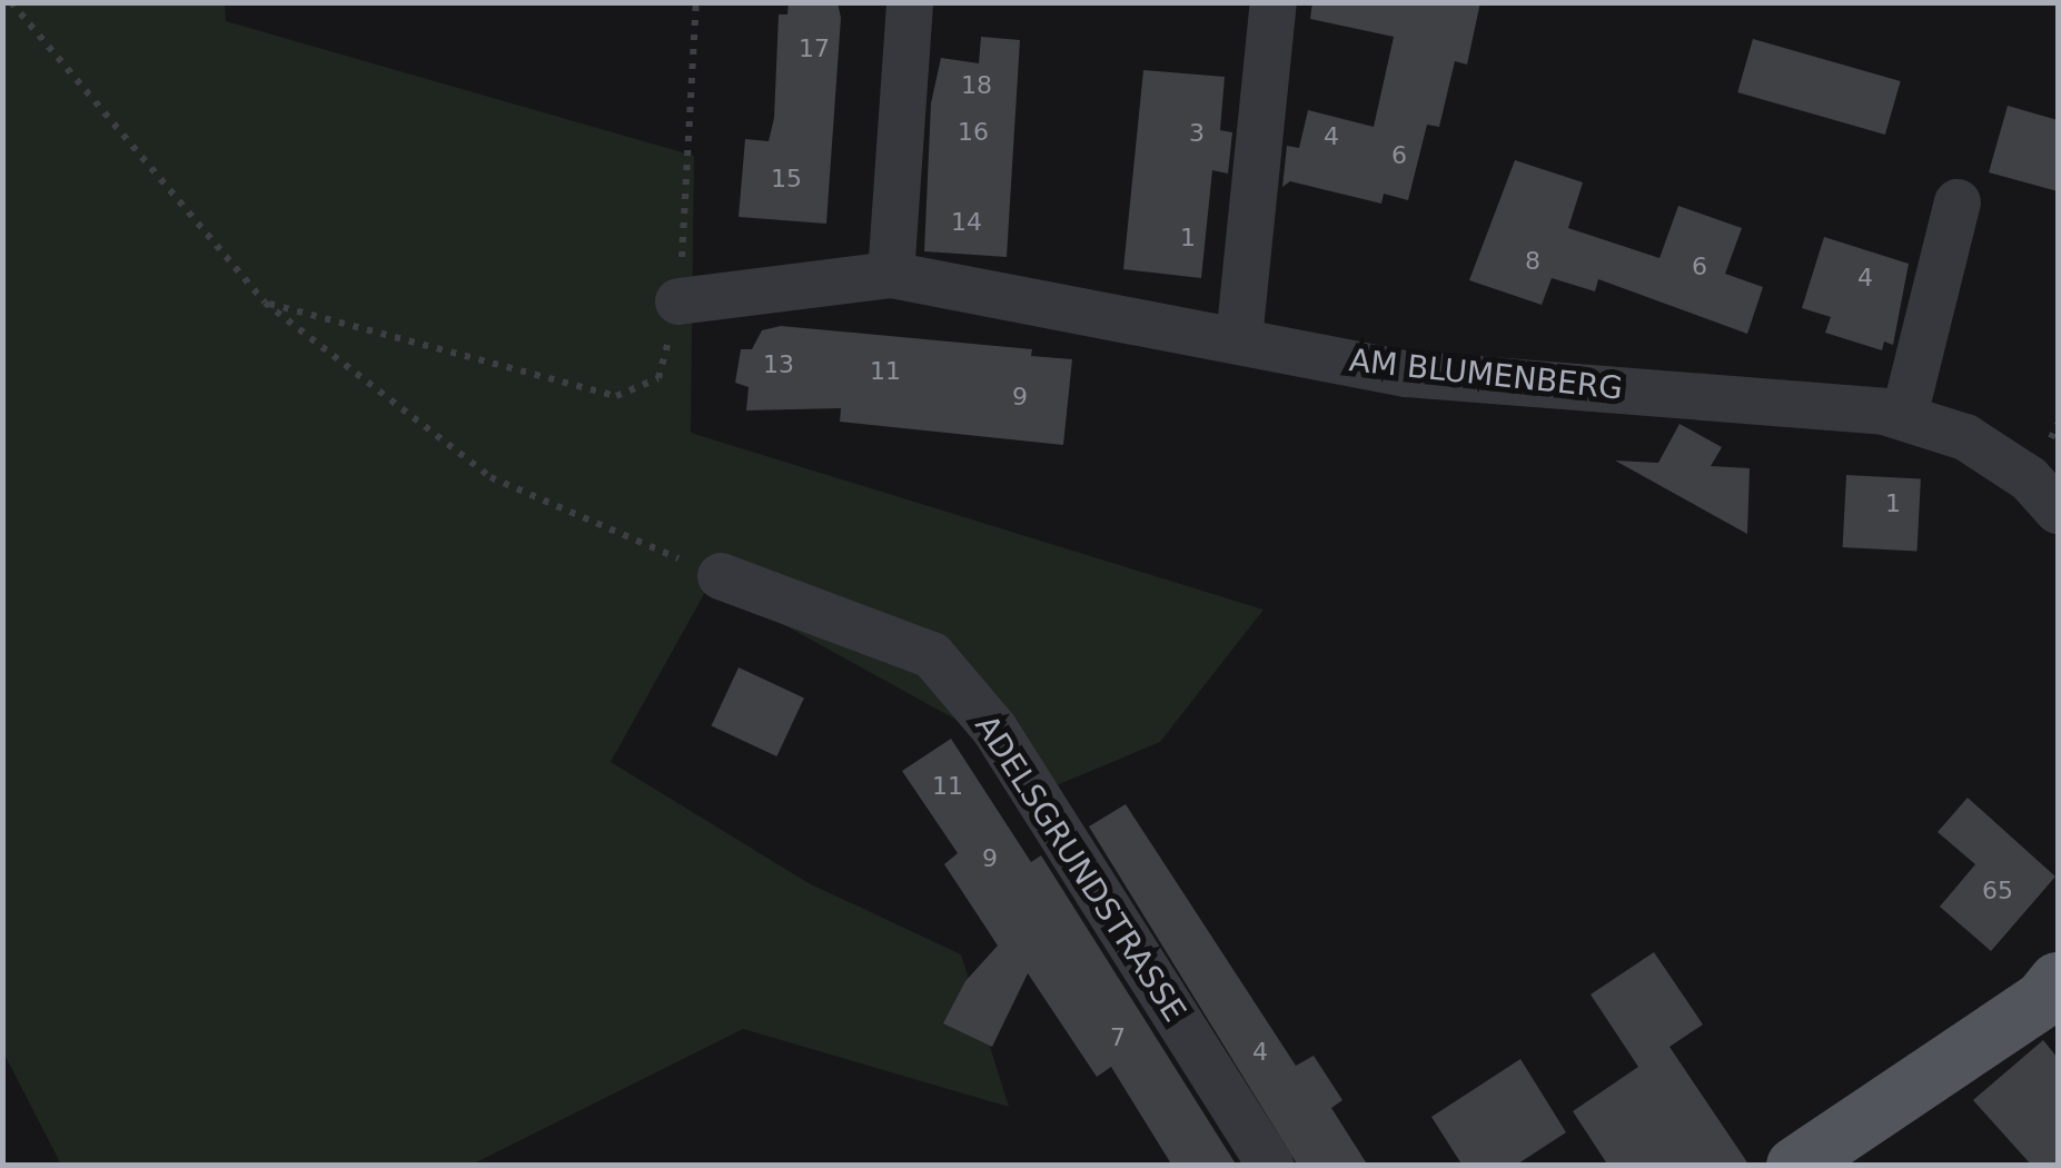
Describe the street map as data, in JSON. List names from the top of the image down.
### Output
{
  "streets": {
    "street": ["AM BLUMENBERG", "ADELSGRUNDSTRASSE"]
  },
  "house_numbers": [
    "17",
    "18",
    "16",
    "3",
    "4",
    "6",
    "15",
    "14",
    "1",
    "8",
    "6",
    "4",
    "13",
    "11",
    "9",
    "1",
    "11",
    "9",
    "65",
    "7",
    "4"
  ]
}
